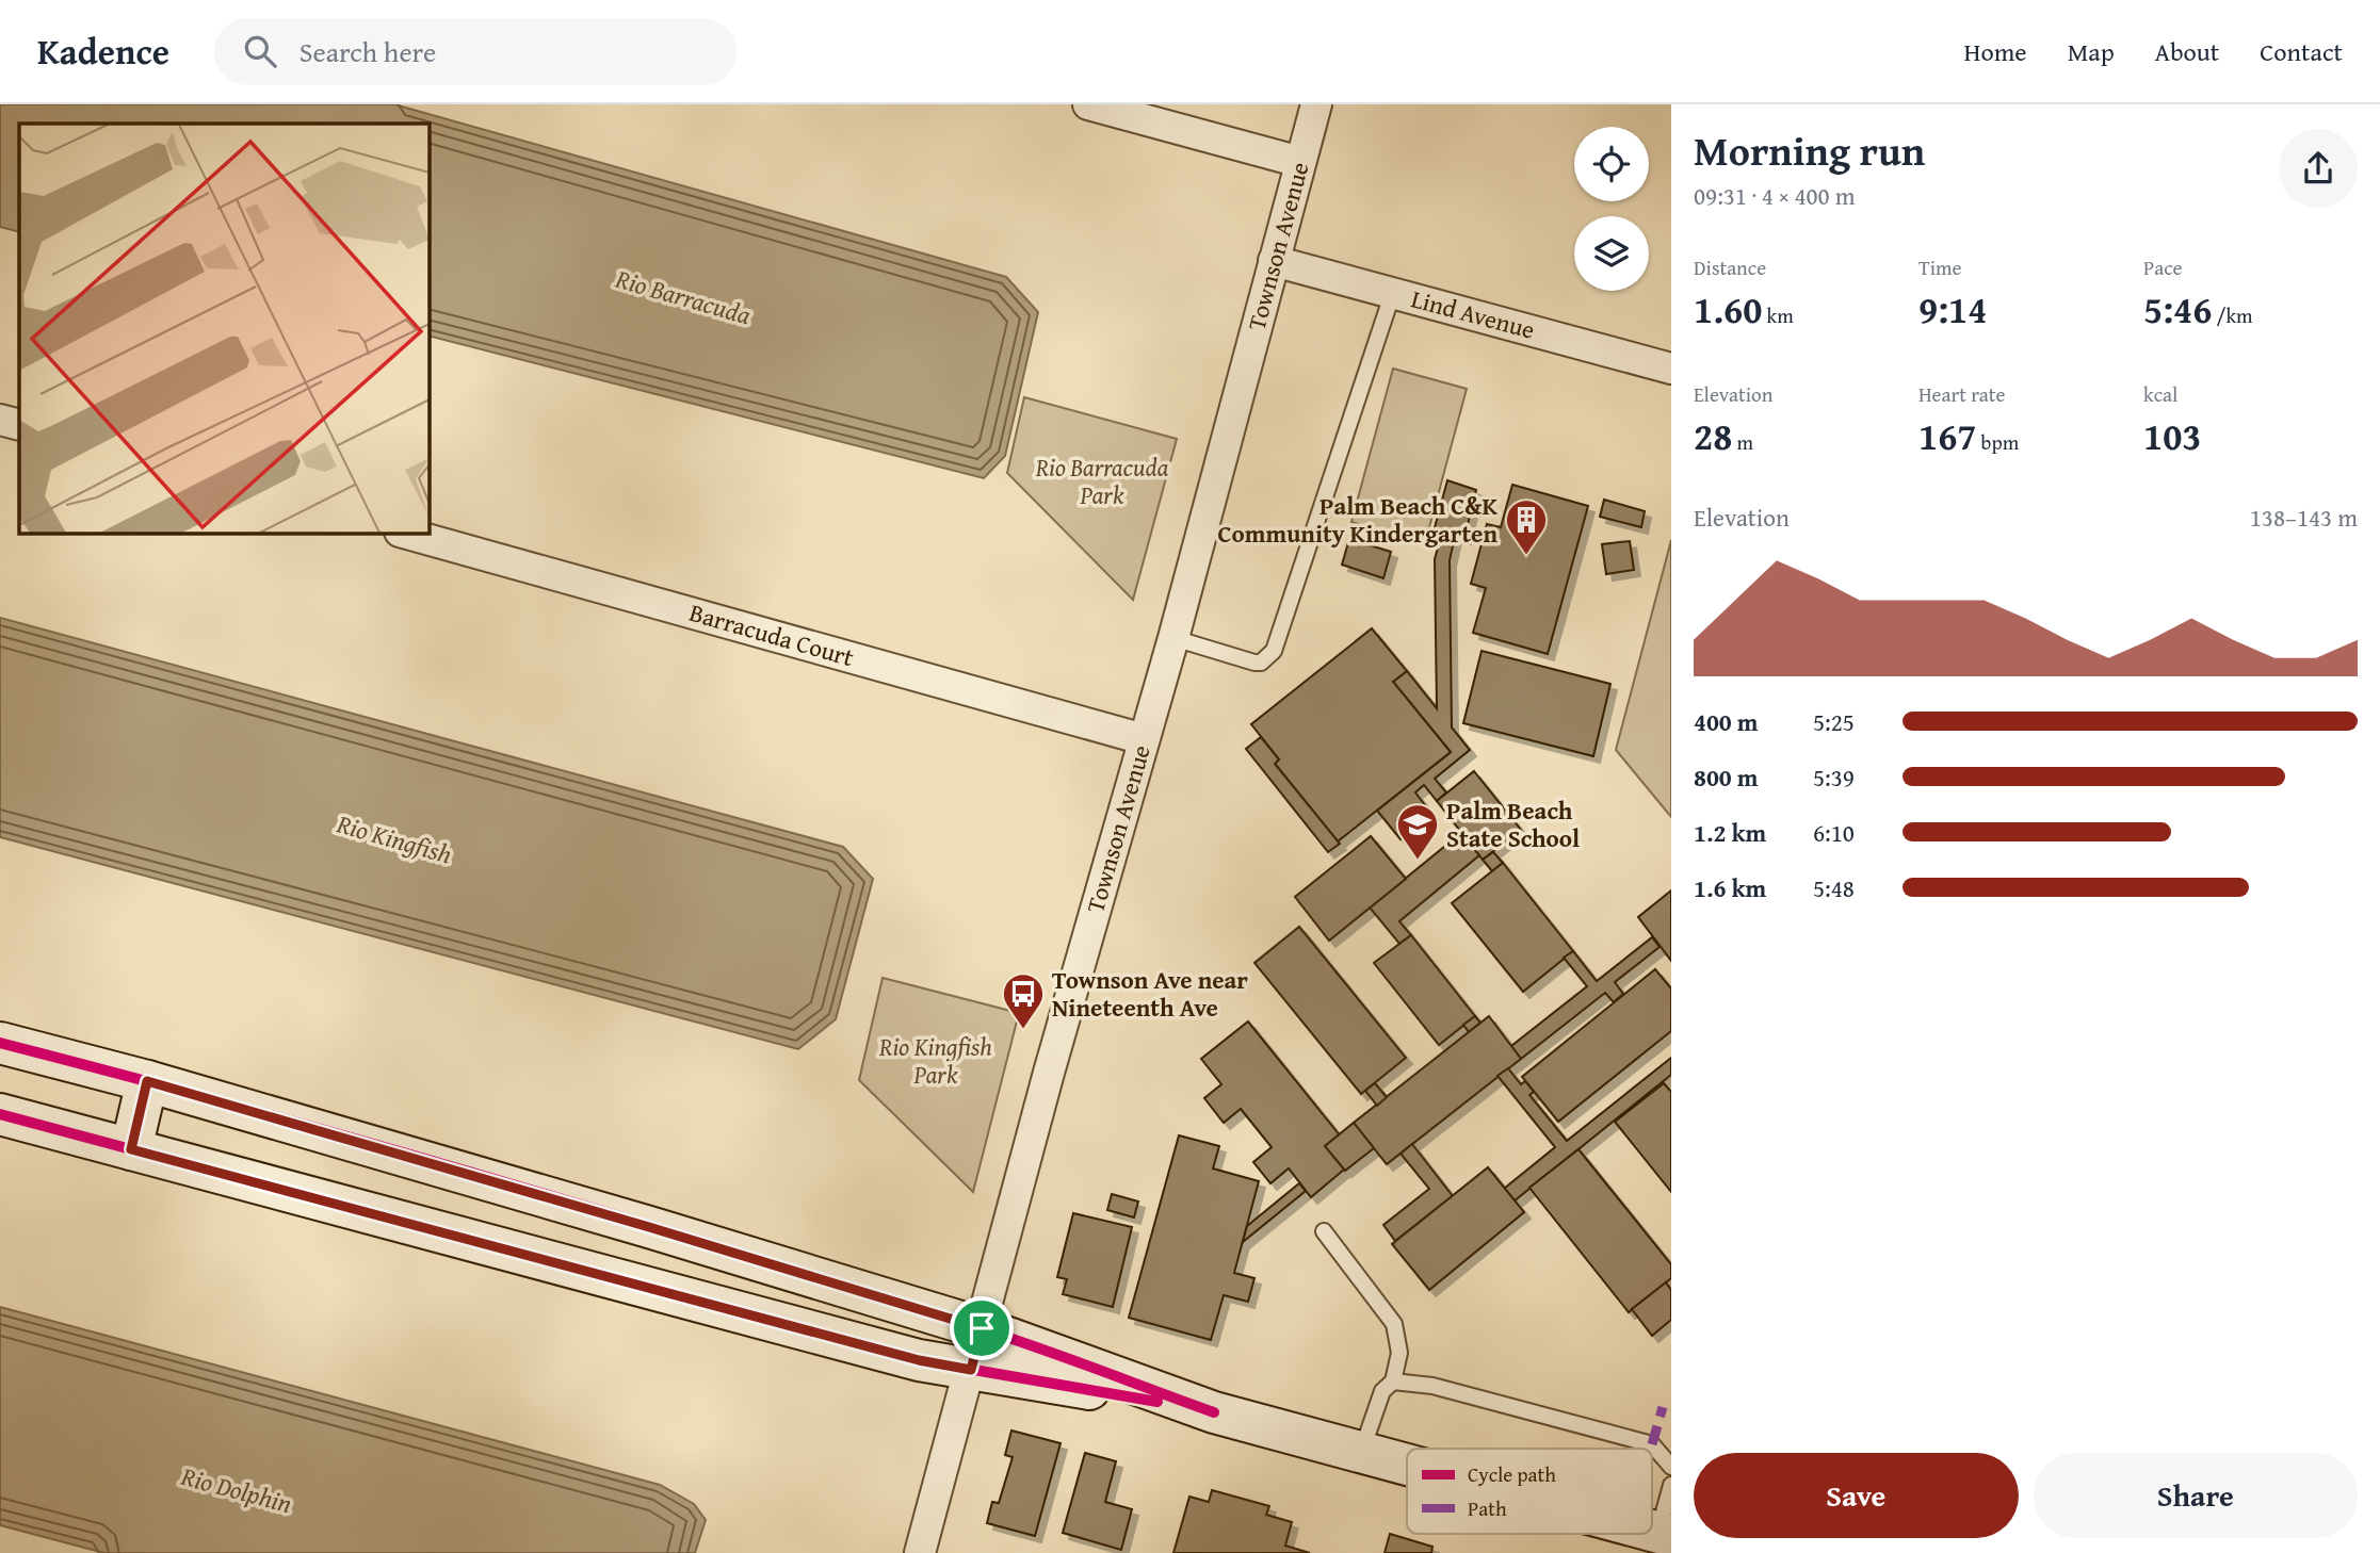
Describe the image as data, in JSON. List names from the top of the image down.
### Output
{
  "streets": {
    "street": ["Townson Avenue", "Lind Avenue", "Barracuda Court"]
  },
  "crossings": [
    ["Townson Avenue", "Lind Avenue"],
    ["Townson Avenue", "Barracuda Court"]
  ],
  "water": ["Rio Barracuda", "Rio Kingfish", "Rio Dolphin"],
  "parks": ["Rio Barracuda Park", "Rio Kingfish Park"],
  "places": {
    "building": ["Palm Beach C&K Community Kindergarten"],
    "school or university": ["Palm Beach State School"],
    "bus stop": ["Townson Ave near Nineteenth Ave"]
  },
  "legend": ["Cycle path", "Path"],
  "page": {
    "header": "Kadence",
    "search": "Search here",
    "nav": [
      "Home",
      "Map",
      "About",
      "Contact"
    ],
    "heading": ["Morning run", "09:31 · 4 × 400 m"],
    "stats": [
      ["Distance", "1.60 km"],
      ["Time", "9:14"],
      ["Pace", "5:46 /km"],
      ["Elevation", "28 m"],
      ["Heart rate", "167 bpm"],
      ["kcal", "103"]
    ],
    "chart": ["Elevation", "138–143 m"],
    "list": [
      {
        "name": "400 m",
        "note": "5:25"
      },
      {
        "name": "800 m",
        "note": "5:39"
      },
      {
        "name": "1.2 km",
        "note": "6:10"
      },
      {
        "name": "1.6 km",
        "note": "5:48"
      }
    ],
    "buttons": ["Save", "Share"]
  }
}
